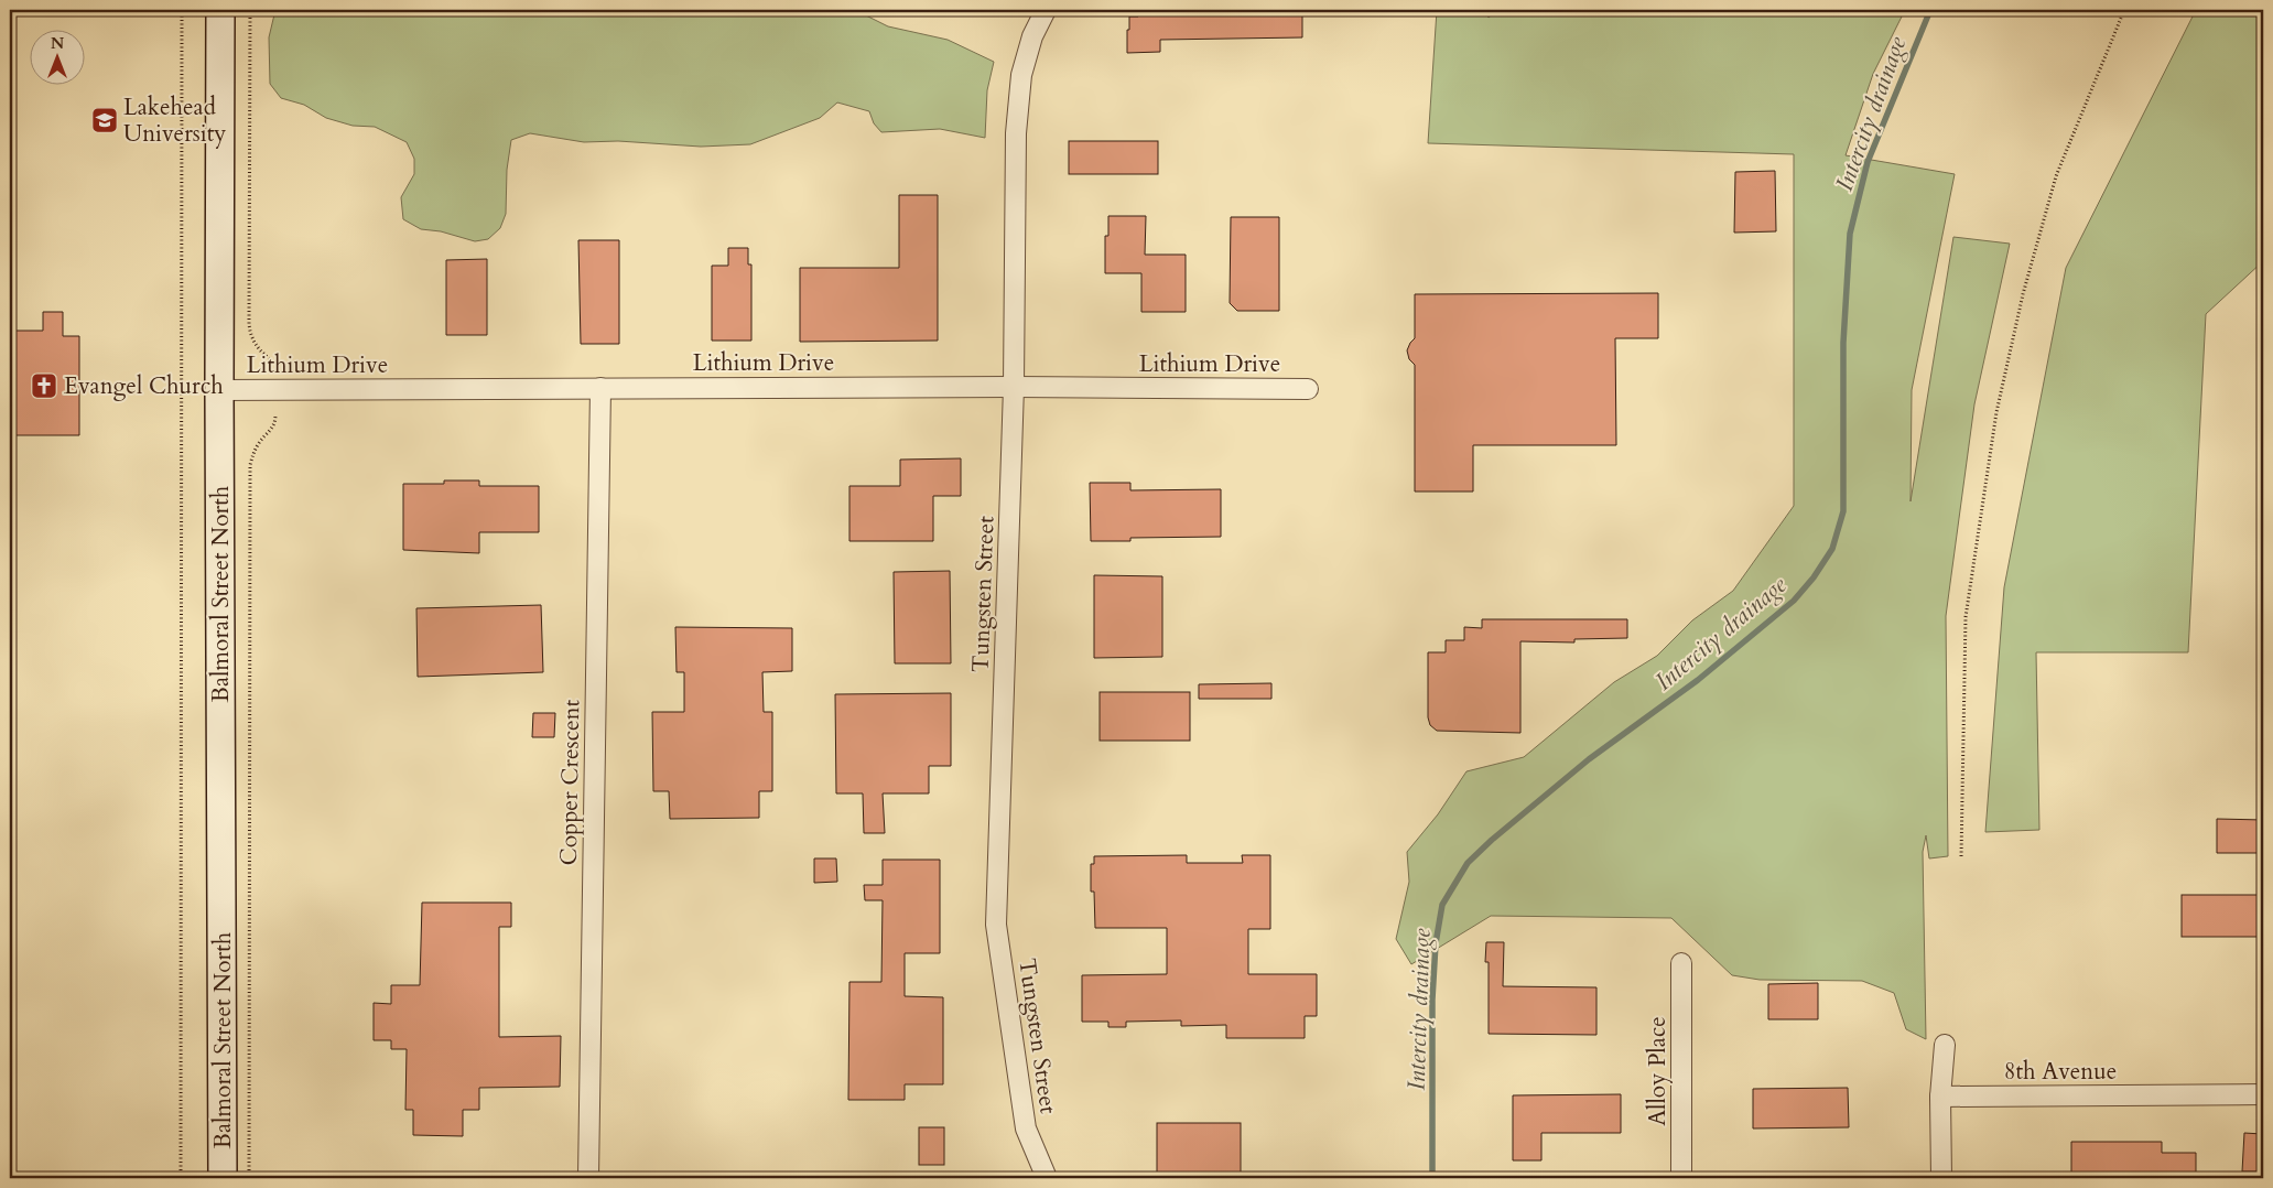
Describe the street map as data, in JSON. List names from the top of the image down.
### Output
{
  "streets": {
    "main road": ["Balmoral Street North"],
    "street": [
      "Lithium Drive",
      "Tungsten Street",
      "Copper Crescent",
      "Alloy Place",
      "8th Avenue"
    ]
  },
  "crossings": [
    ["Lithium Drive", "Balmoral Street North"],
    ["Lithium Drive", "Tungsten Street"],
    ["Lithium Drive", "Copper Crescent"]
  ],
  "water": ["Intercity drainage"],
  "places": {
    "school or university": ["Lakehead University"],
    "church": ["Evangel Church"]
  },
  "north": "top"
}
